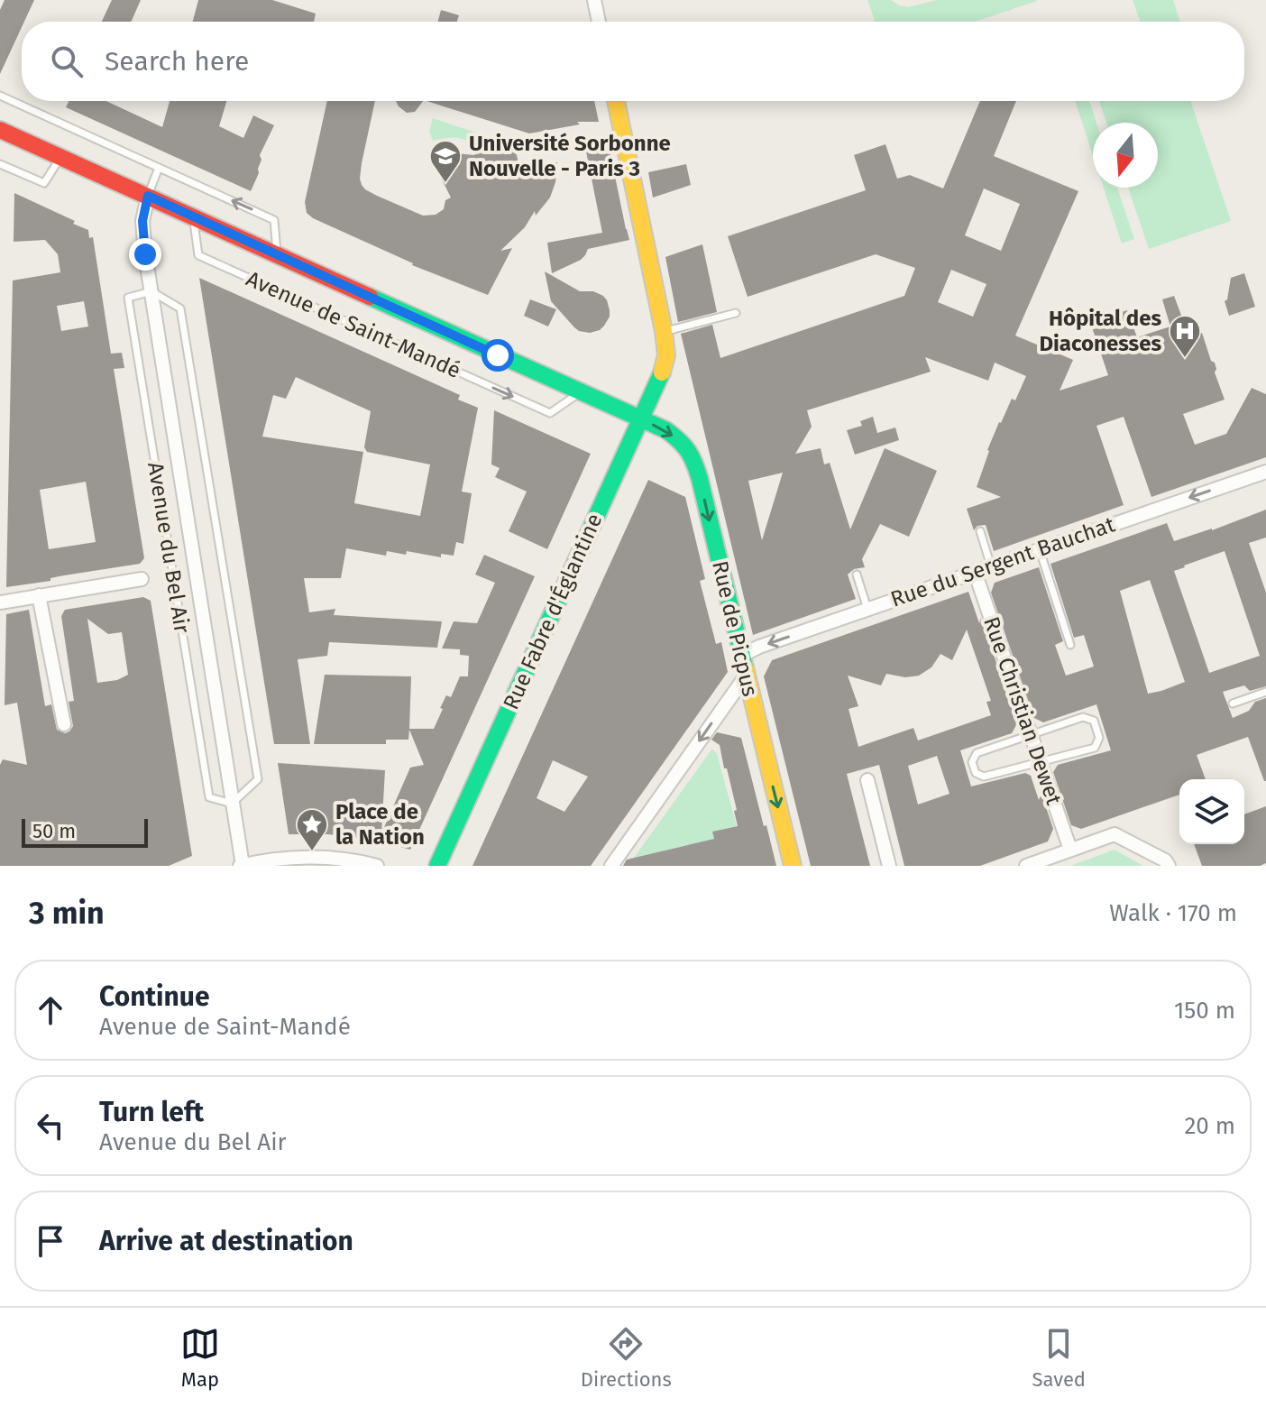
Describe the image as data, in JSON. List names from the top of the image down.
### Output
{
  "streets": {
    "street": [
      "Avenue de Saint-Mandé",
      "Avenue du Bel Air",
      "Rue du Sergent Bauchat",
      "Rue Fabre d'Églantine",
      "Rue de Picpus",
      "Rue Christian Dewet"
    ]
  },
  "crossings": [
    ["Avenue de Saint-Mandé", "Avenue du Bel Air"],
    ["Avenue de Saint-Mandé", "Rue Fabre d'Églantine"],
    ["Avenue de Saint-Mandé", "Rue de Picpus"],
    ["Rue du Sergent Bauchat", "Rue de Picpus"],
    ["Rue du Sergent Bauchat", "Rue Christian Dewet"],
    ["Rue Fabre d'Églantine", "Rue de Picpus"]
  ],
  "one_way": ["Rue du Sergent Bauchat", "Rue de Picpus"],
  "places": {
    "school or university": ["Université Sorbonne Nouvelle - Paris 3"],
    "hospital": ["Hôpital des Diaconesses"],
    "place": ["Place de la Nation"]
  },
  "scale_bar": "50 m",
  "north": "bottom",
  "page": {
    "search": "Search here",
    "scale": "50 m",
    "heading": ["3 min", "Walk · 170 m"],
    "list": [
      ["Continue", "Avenue de Saint-Mandé", "150 m"],
      ["Turn left", "Avenue du Bel Air", "20 m"],
      "Arrive at destination"
    ],
    "nav": ["Map", "Directions", "Saved"]
  }
}
